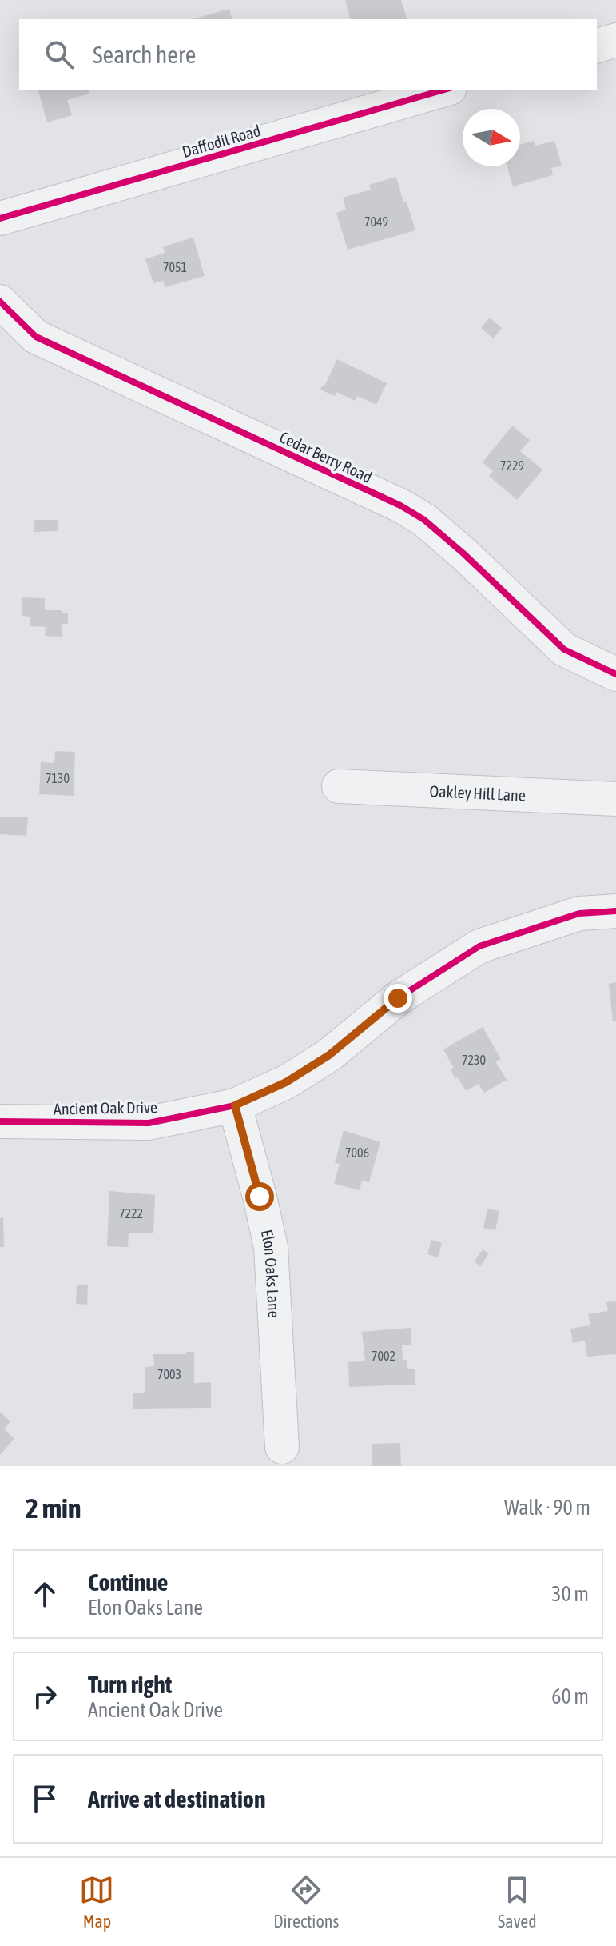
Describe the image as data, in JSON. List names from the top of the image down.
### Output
{
  "streets": {
    "street": [
      "Daffodil Road",
      "Cedar Berry Road",
      "Oakley Hill Lane",
      "Ancient Oak Drive",
      "Elon Oaks Lane"
    ]
  },
  "crossings": [
    ["Ancient Oak Drive", "Elon Oaks Lane"]
  ],
  "house_numbers": [
    "7049",
    "7051",
    "7229",
    "7130",
    "7230",
    "7006",
    "7222",
    "7002",
    "7003"
  ],
  "north": "right",
  "page": {
    "search": "Search here",
    "heading": ["2 min", "Walk · 90 m"],
    "list": [
      ["Continue", "Elon Oaks Lane", "30 m"],
      ["Turn right", "Ancient Oak Drive", "60 m"],
      "Arrive at destination"
    ],
    "nav": ["Map", "Directions", "Saved"]
  }
}
